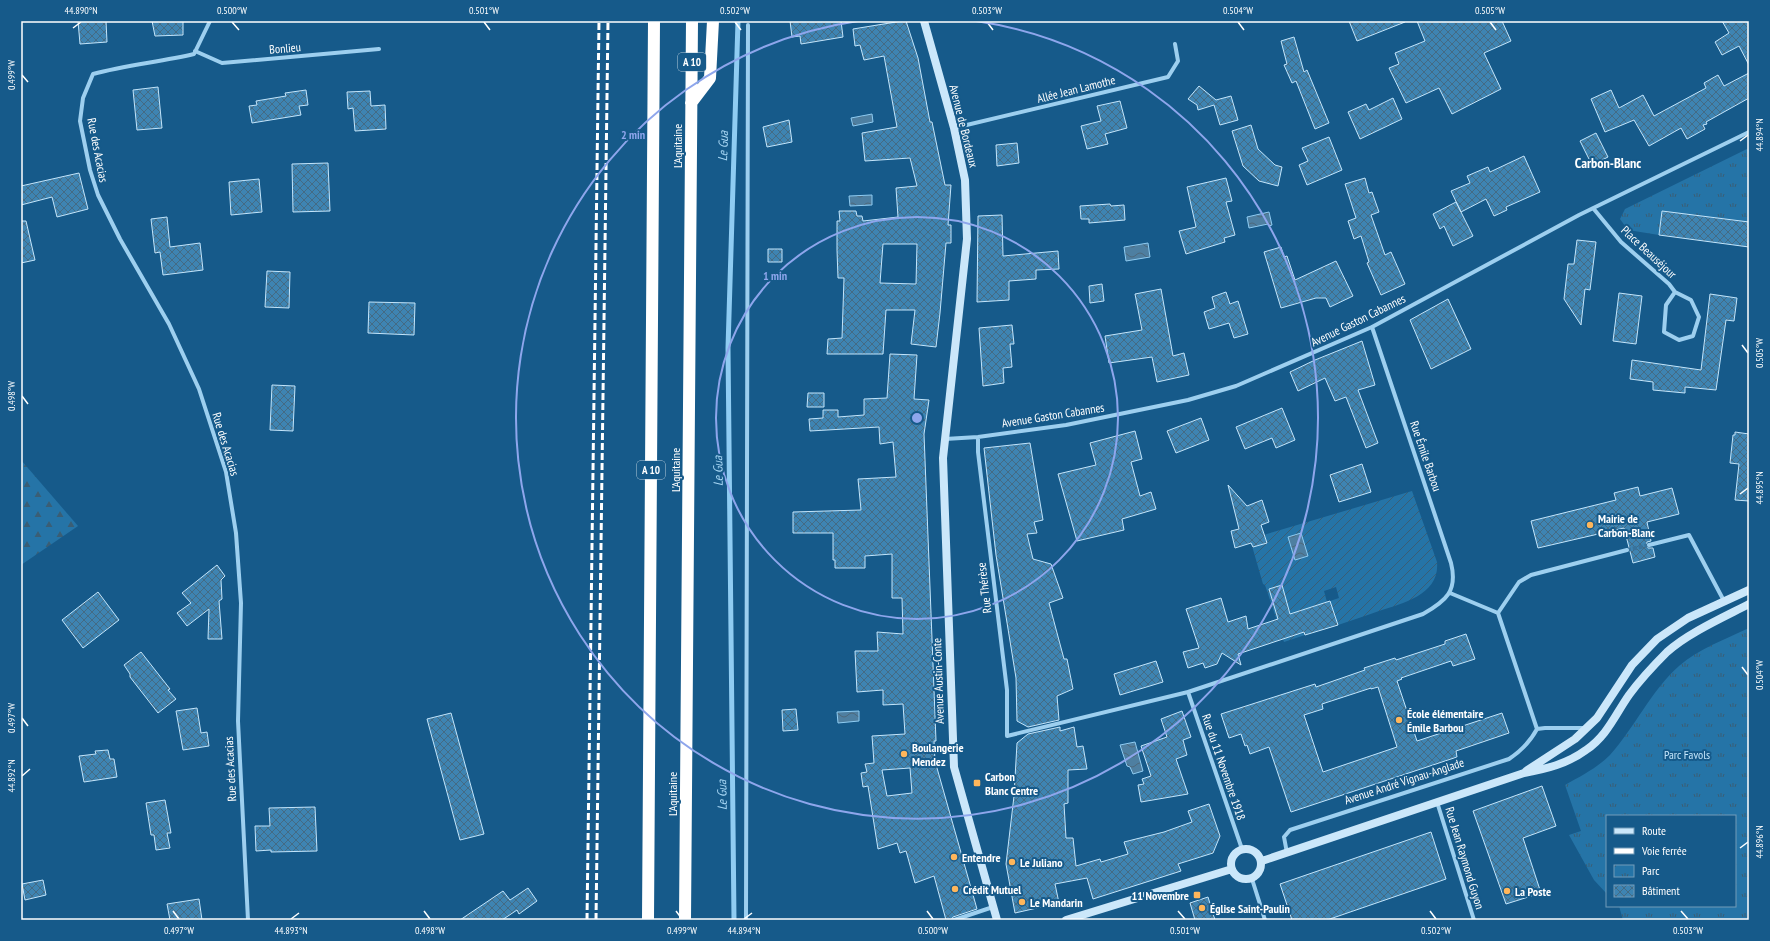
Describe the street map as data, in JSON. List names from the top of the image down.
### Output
{
  "streets": {
    "highway": ["A 10", "L'Aquitaine"],
    "street": [
      "Bonlieu",
      "Allée Jean Lamothe",
      "Avenue de Bordeaux",
      "Rue des Acacias",
      "Place Beauséjour",
      "Avenue Gaston Cabannes",
      "Rue Émile Barbou",
      "Rue Thérèse",
      "Avenue Austin-Conte",
      "Rue du 11 Novembre 1918",
      "Avenue André Vignau-Anglade",
      "Rue Jean Raymond Guyon"
    ]
  },
  "crossings": [
    ["Bonlieu", "Rue des Acacias"],
    ["Allée Jean Lamothe", "Avenue de Bordeaux"],
    ["Avenue de Bordeaux", "Avenue Gaston Cabannes"],
    ["Avenue de Bordeaux", "Avenue Austin-Conte"],
    ["Place Beauséjour", "Avenue Gaston Cabannes"],
    ["Avenue Gaston Cabannes", "Rue Émile Barbou"],
    ["Avenue Gaston Cabannes", "Rue Thérèse"],
    ["Avenue Gaston Cabannes", "Avenue Austin-Conte"],
    ["Rue Thérèse", "Rue du 11 Novembre 1918"]
  ],
  "districts": ["Carbon-Blanc"],
  "water": ["Le Gua"],
  "parks": ["Parc Favols"],
  "places": {
    "other": [
      "Mairie de Carbon-Blanc",
      "École élémentaire Émile Barbou",
      "Boulangerie Mendez",
      "Entendre",
      "Le Juliano",
      "Crédit Mutuel",
      "La Poste",
      "Le Mandarin",
      "Église Saint-Paulin"
    ],
    "transit": ["Carbon Blanc Centre", "11 Novembre"]
  },
  "legend": [
    "Route",
    "Voie ferrée",
    "Parc",
    "Bâtiment"
  ],
  "coordinates": [
    "44.890°N",
    "0.500°W",
    "0.501°W",
    "0.502°W",
    "0.503°W",
    "0.504°W",
    "0.505°W",
    "0.499°W",
    "44.894°N",
    "0.498°W",
    "44.895°N",
    "0.497°W",
    "44.892°N",
    "44.896°N",
    "44.893°N"
  ],
  "rings": ["2 min", "1 min"]
}
